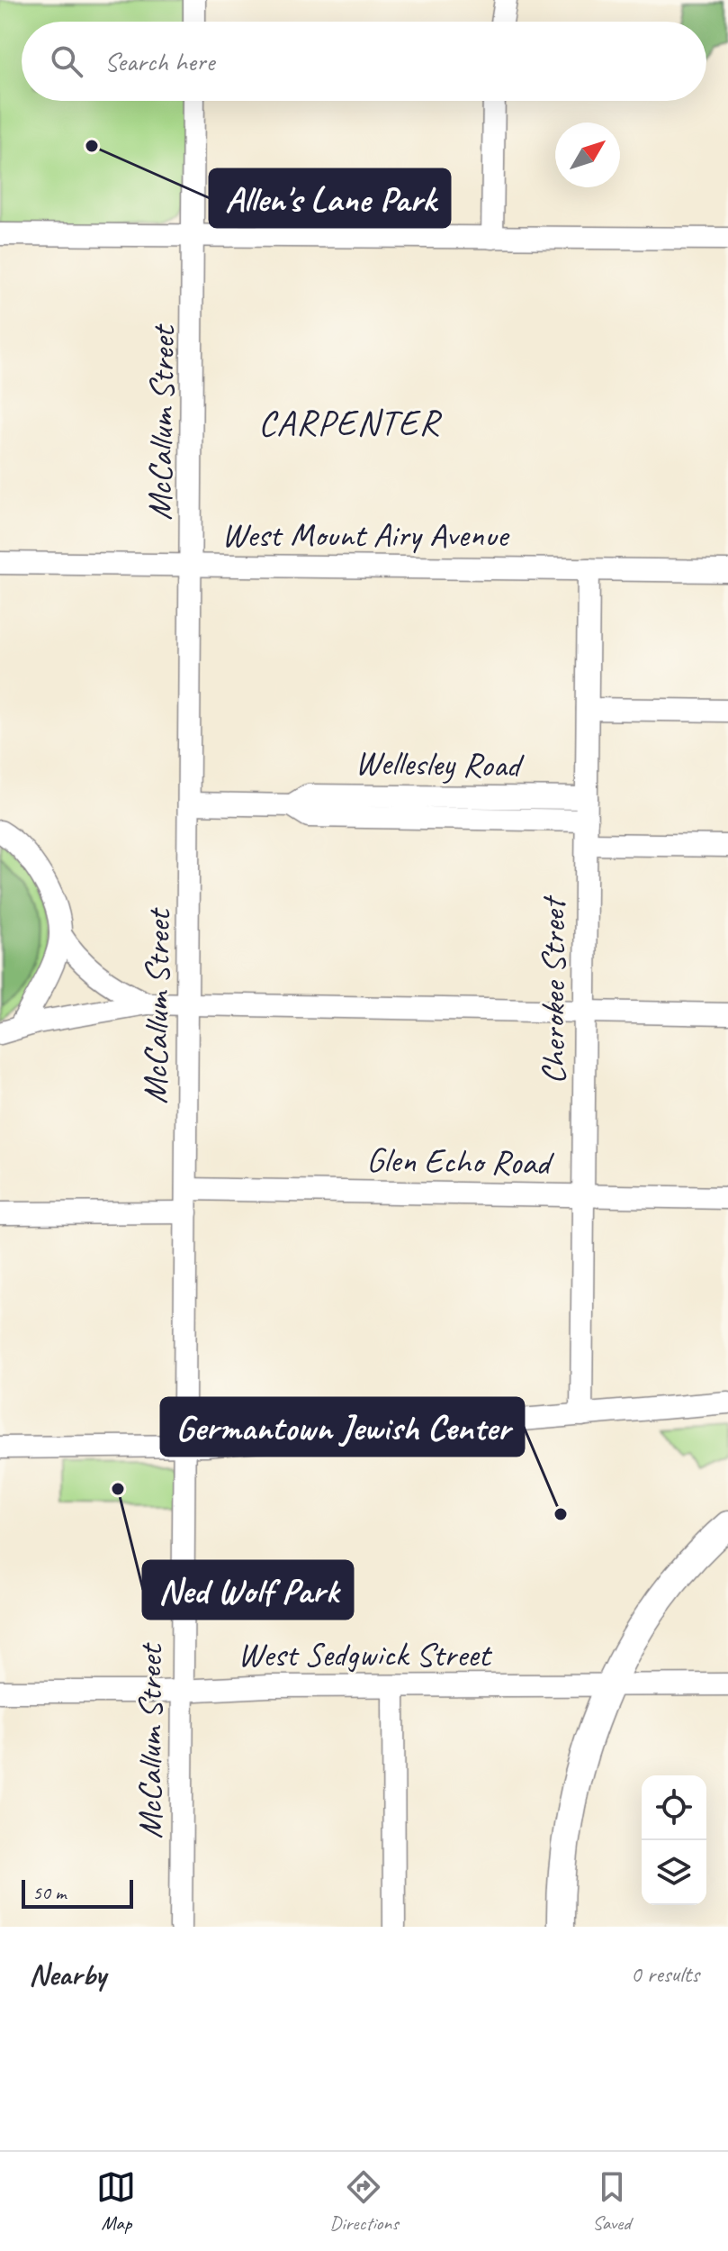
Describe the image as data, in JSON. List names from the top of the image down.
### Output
{
  "streets": {
    "street": [
      "McCallum Street",
      "West Mount Airy Avenue",
      "Wellesley Road",
      "Cherokee Street",
      "Glen Echo Road",
      "West Sedgwick Street"
    ]
  },
  "crossings": [
    ["McCallum Street", "West Mount Airy Avenue"],
    ["McCallum Street", "Wellesley Road"],
    ["McCallum Street", "Glen Echo Road"],
    ["McCallum Street", "West Sedgwick Street"],
    ["West Mount Airy Avenue", "Cherokee Street"],
    ["Wellesley Road", "Cherokee Street"],
    ["Cherokee Street", "Glen Echo Road"]
  ],
  "districts": ["CARPENTER"],
  "places": ["Allen's Lane Park", "Ned Wolf Park", "Germantown Jewish Center"],
  "scale_bar": "50 m",
  "north": "top right",
  "page": {
    "search": "Search here",
    "scale": "50 m",
    "heading": ["Nearby", "0 results"],
    "nav": ["Map", "Directions", "Saved"]
  }
}
